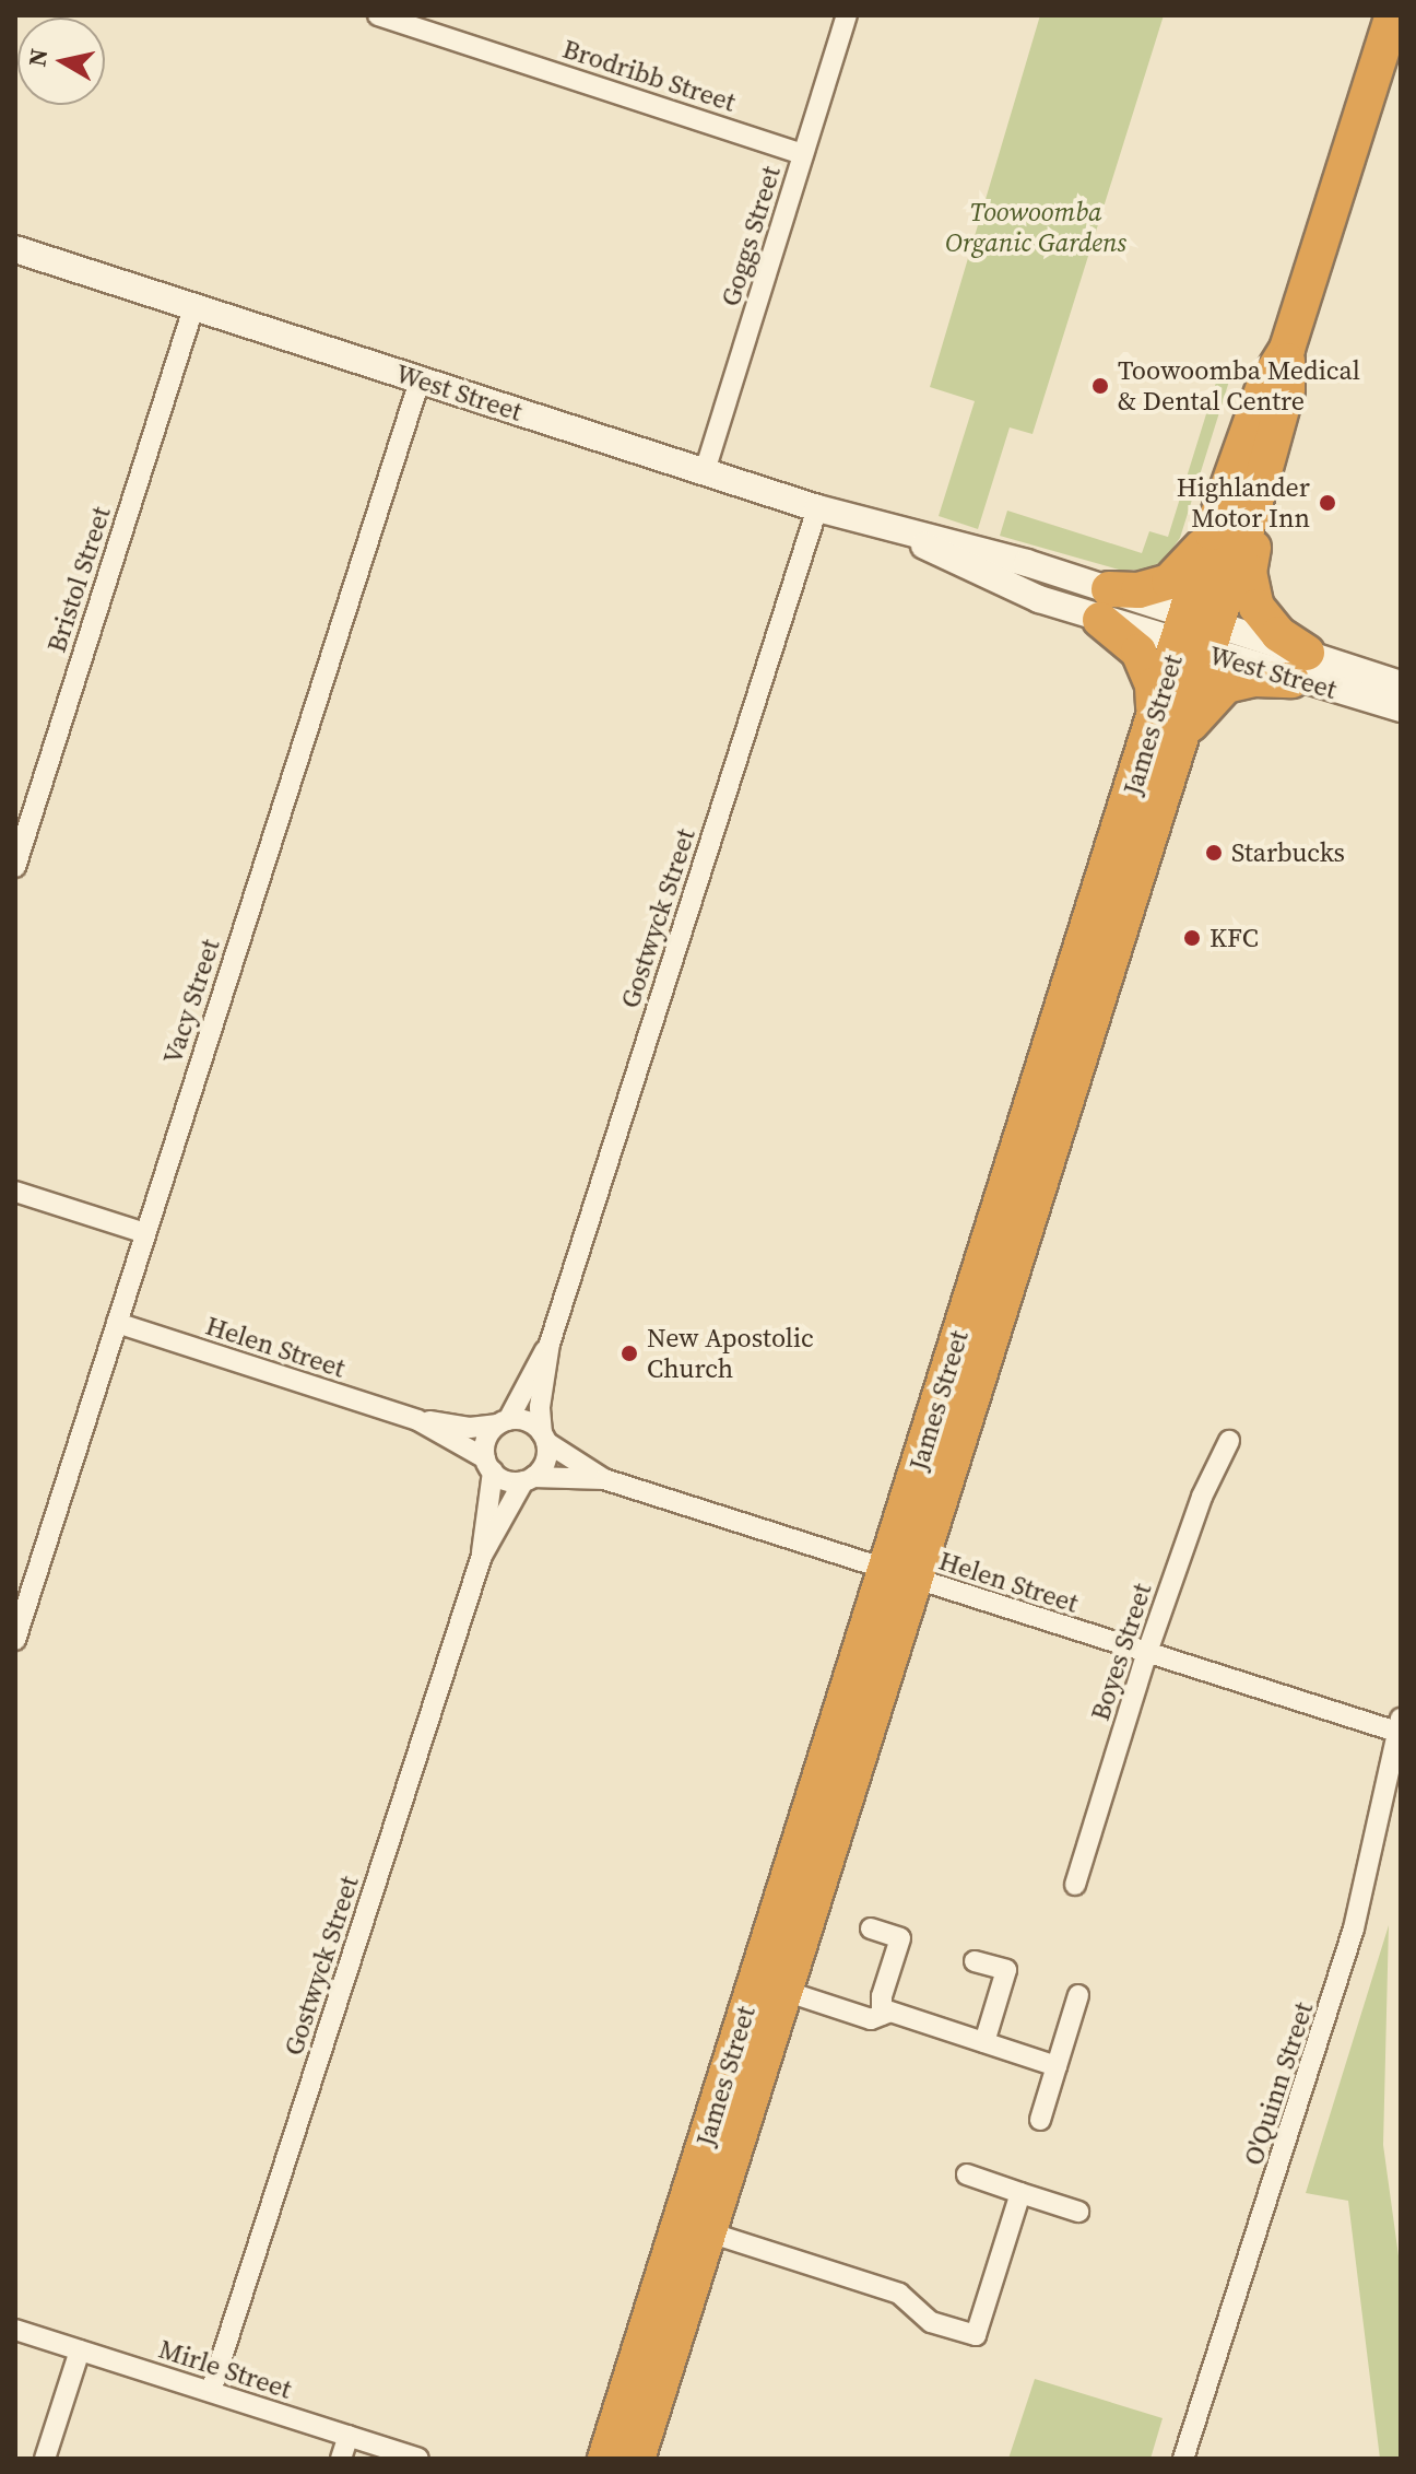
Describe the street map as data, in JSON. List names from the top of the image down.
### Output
{
  "streets": {
    "highway": ["James Street"],
    "main road": ["West Street"],
    "street": [
      "Brodribb Street",
      "Goggs Street",
      "Bristol Street",
      "Gostwyck Street",
      "Vacy Street",
      "Helen Street",
      "Boyes Street",
      "O'Quinn Street",
      "Mirle Street"
    ]
  },
  "crossings": [
    ["Brodribb Street", "Goggs Street"],
    ["Goggs Street", "West Street"],
    ["West Street", "Bristol Street"],
    ["West Street", "James Street"],
    ["West Street", "Gostwyck Street"],
    ["West Street", "Vacy Street"],
    ["James Street", "Helen Street"],
    ["Gostwyck Street", "Helen Street"],
    ["Gostwyck Street", "Mirle Street"],
    ["Vacy Street", "Helen Street"],
    ["Helen Street", "Boyes Street"],
    ["Helen Street", "O'Quinn Street"]
  ],
  "parks": ["Toowoomba Organic Gardens"],
  "places": [
    "Toowoomba Medical & Dental Centre",
    "Highlander Motor Inn",
    "Starbucks",
    "KFC",
    "New Apostolic Church"
  ],
  "north": "left"
}
